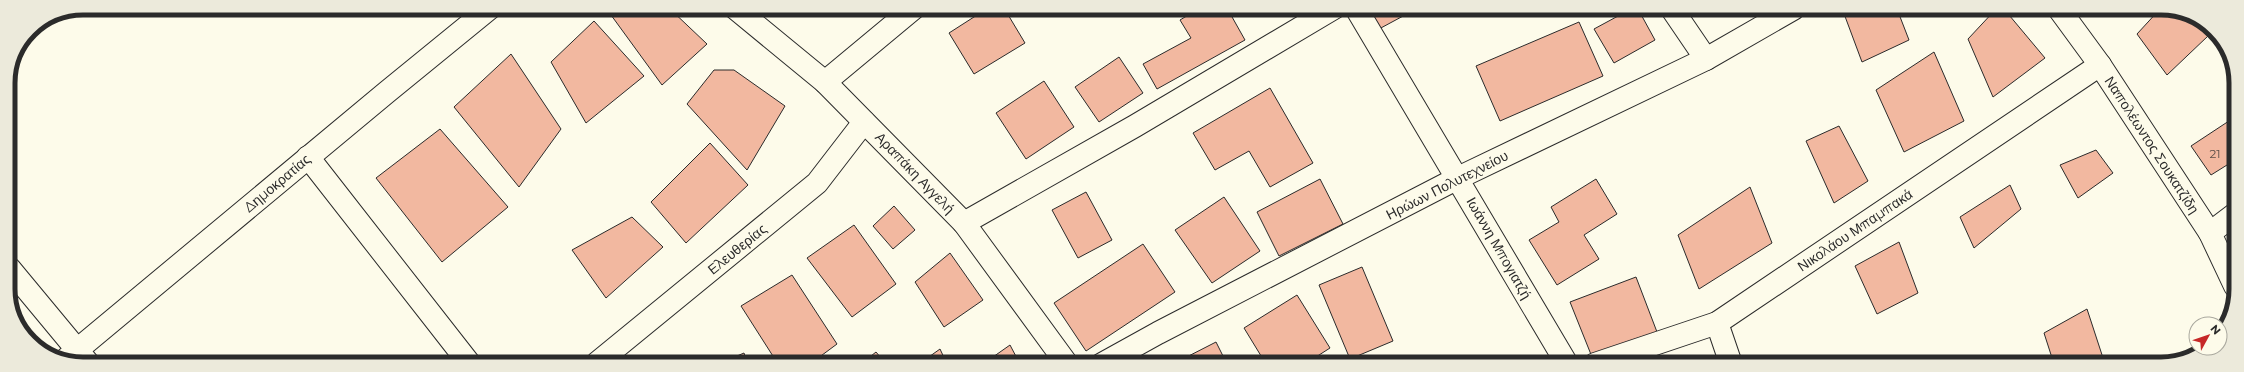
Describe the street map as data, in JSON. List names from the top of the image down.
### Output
{
  "streets": {
    "street": [
      "Ναπολέωντος Σουκατζίδη",
      "Αραπάκη Αγγελή",
      "Δημοκρατίας",
      "Ηρώων Πολυτεχνείου",
      "Νικολάου Μπαμπακά",
      "Ιωάννη Μπογιατζή",
      "Ελευθερίας"
    ]
  },
  "crossings": [
    ["Ναπολέωντος Σουκατζίδη", "Νικολάου Μπαμπακά"],
    ["Αραπάκη Αγγελή", "Ελευθερίας"],
    ["Ηρώων Πολυτεχνείου", "Ιωάννη Μπογιατζή"]
  ],
  "house_numbers": ["21"],
  "north": "top right"
}
